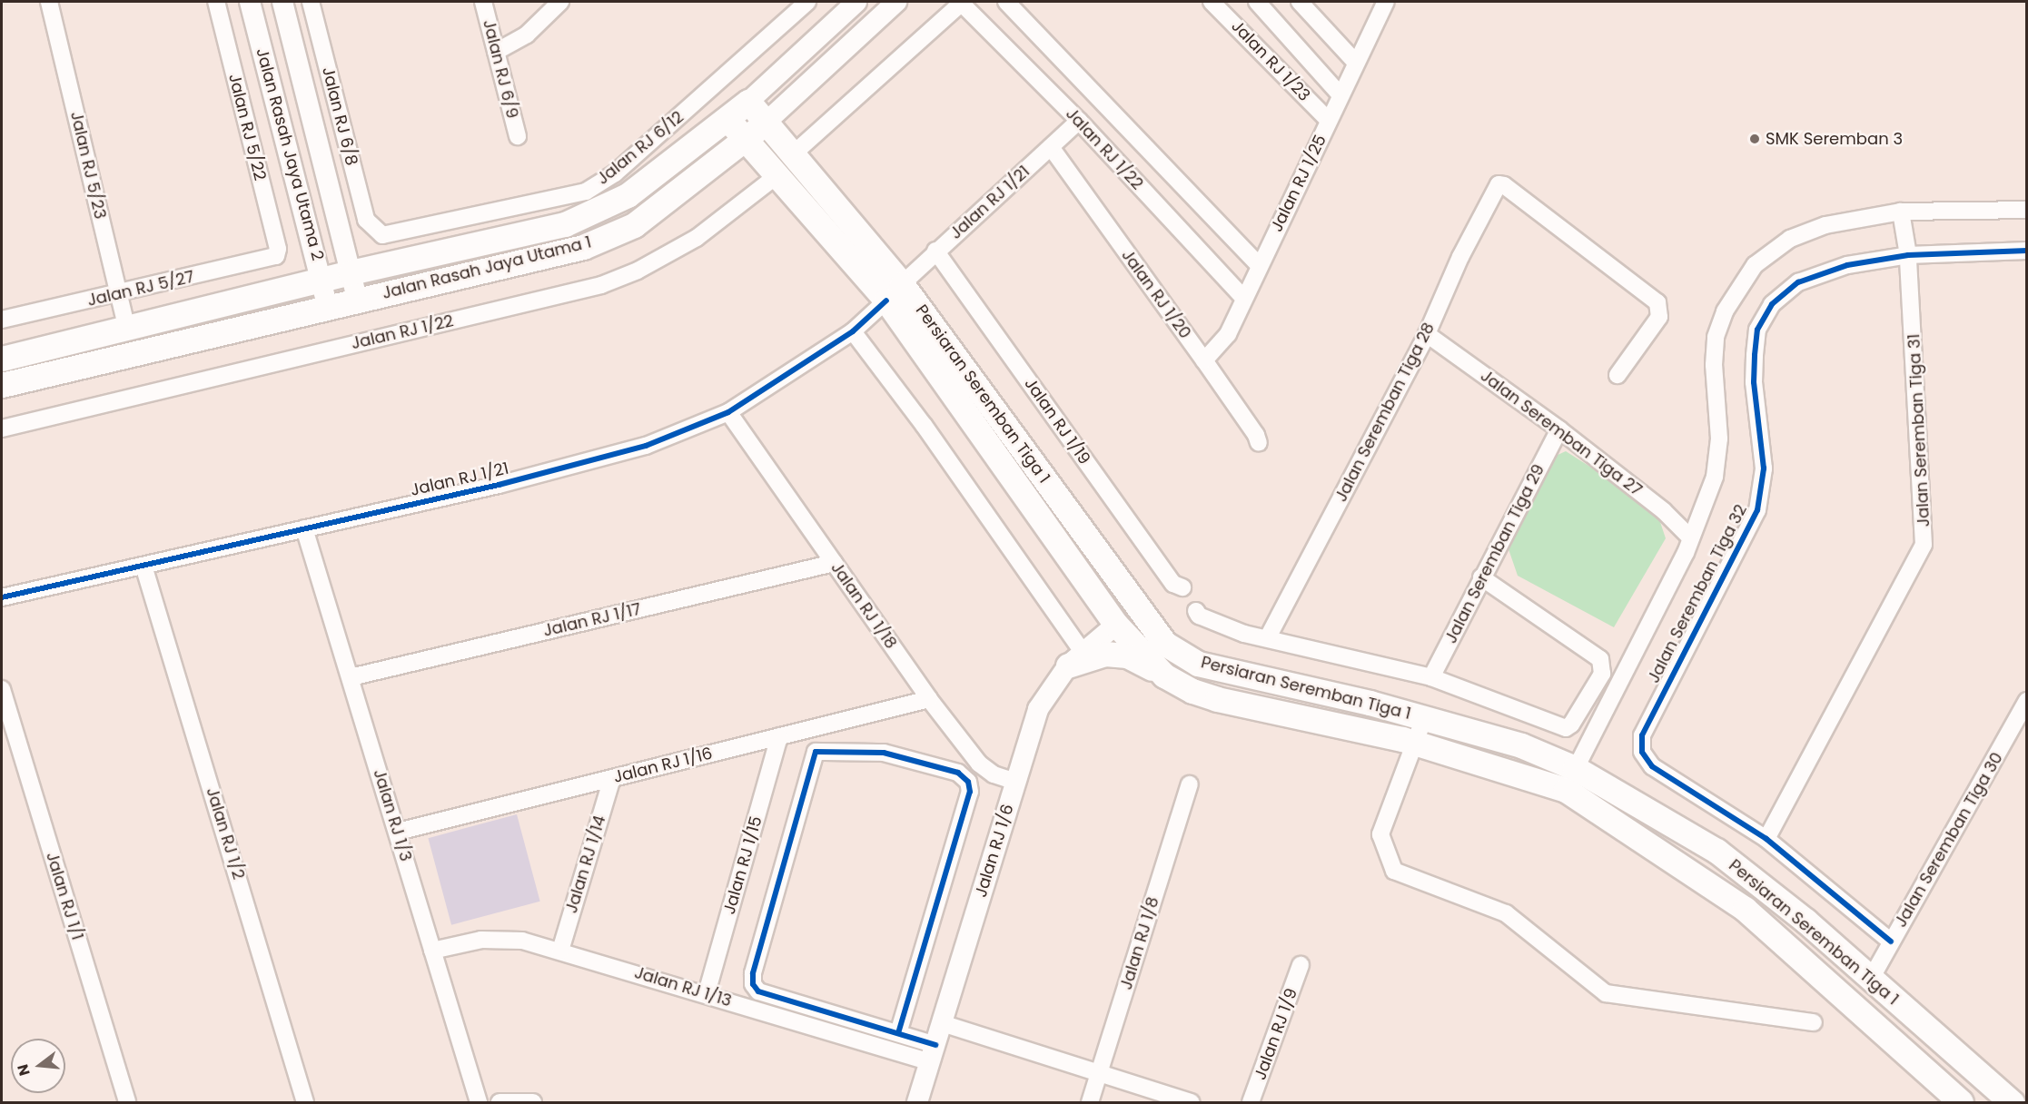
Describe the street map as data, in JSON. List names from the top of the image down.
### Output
{
  "streets": {
    "main road": ["Jalan Rasah Jaya Utama 1", "Persiaran Seremban Tiga 1"],
    "street": [
      "Jalan RJ 1/23",
      "Jalan RJ 6/9",
      "Jalan RJ 6/8",
      "Jalan RJ 5/22",
      "Jalan RJ 6/12",
      "Jalan RJ 1/22",
      "Jalan Rasah Jaya Utama 2",
      "Jalan RJ 5/23",
      "Jalan RJ 1/25",
      "Jalan RJ 1/21",
      "Jalan RJ 5/27",
      "Jalan RJ 1/20",
      "Jalan Seremban Tiga 28",
      "Jalan RJ 1/19",
      "Jalan Seremban Tiga 31",
      "Jalan Seremban Tiga 27",
      "Jalan Seremban Tiga 29",
      "Jalan Seremban Tiga 32",
      "Jalan RJ 1/18",
      "Jalan RJ 1/17",
      "Jalan RJ 1/16",
      "Jalan RJ 1/3",
      "Jalan RJ 1/2",
      "Jalan Seremban Tiga 30",
      "Jalan RJ 1/6",
      "Jalan RJ 1/14",
      "Jalan RJ 1/15",
      "Jalan RJ 1/1",
      "Jalan RJ 1/8",
      "Jalan RJ 1/13",
      "Jalan RJ 1/9"
    ]
  },
  "crossings": [
    ["Jalan RJ 1/23", "Jalan RJ 1/25"],
    ["Jalan RJ 6/8", "Jalan RJ 6/12"],
    ["Jalan RJ 5/22", "Jalan RJ 5/27"],
    ["Jalan RJ 1/22", "Jalan RJ 1/25"],
    ["Jalan RJ 1/22", "Jalan RJ 1/21"],
    ["Jalan RJ 1/22", "Persiaran Seremban Tiga 1"],
    ["Jalan Rasah Jaya Utama 2", "Jalan Rasah Jaya Utama 1"],
    ["Jalan RJ 5/23", "Jalan Rasah Jaya Utama 1"],
    ["Jalan RJ 5/23", "Jalan RJ 5/27"],
    ["Jalan RJ 1/25", "Jalan RJ 1/20"],
    ["Jalan RJ 1/21", "Jalan RJ 1/20"],
    ["Jalan RJ 1/21", "Persiaran Seremban Tiga 1"],
    ["Jalan RJ 1/21", "Jalan RJ 1/19"],
    ["Jalan RJ 1/21", "Jalan RJ 1/18"],
    ["Jalan RJ 1/21", "Jalan RJ 1/3"],
    ["Jalan RJ 1/21", "Jalan RJ 1/2"],
    ["Jalan Rasah Jaya Utama 1", "Persiaran Seremban Tiga 1"],
    ["Persiaran Seremban Tiga 1", "Jalan Seremban Tiga 30"],
    ["Persiaran Seremban Tiga 1", "Jalan RJ 1/6"],
    ["Jalan Seremban Tiga 28", "Jalan Seremban Tiga 27"],
    ["Jalan Seremban Tiga 31", "Jalan Seremban Tiga 32"],
    ["Jalan Seremban Tiga 27", "Jalan Seremban Tiga 29"],
    ["Jalan Seremban Tiga 32", "Jalan Seremban Tiga 30"],
    ["Jalan RJ 1/18", "Jalan RJ 1/17"],
    ["Jalan RJ 1/18", "Jalan RJ 1/16"],
    ["Jalan RJ 1/18", "Jalan RJ 1/6"],
    ["Jalan RJ 1/17", "Jalan RJ 1/3"],
    ["Jalan RJ 1/16", "Jalan RJ 1/3"],
    ["Jalan RJ 1/16", "Jalan RJ 1/14"],
    ["Jalan RJ 1/16", "Jalan RJ 1/15"],
    ["Jalan RJ 1/3", "Jalan RJ 1/13"],
    ["Jalan RJ 1/6", "Jalan RJ 1/13"],
    ["Jalan RJ 1/14", "Jalan RJ 1/13"],
    ["Jalan RJ 1/15", "Jalan RJ 1/13"]
  ],
  "places": ["SMK Seremban 3"],
  "north": "left"
}
